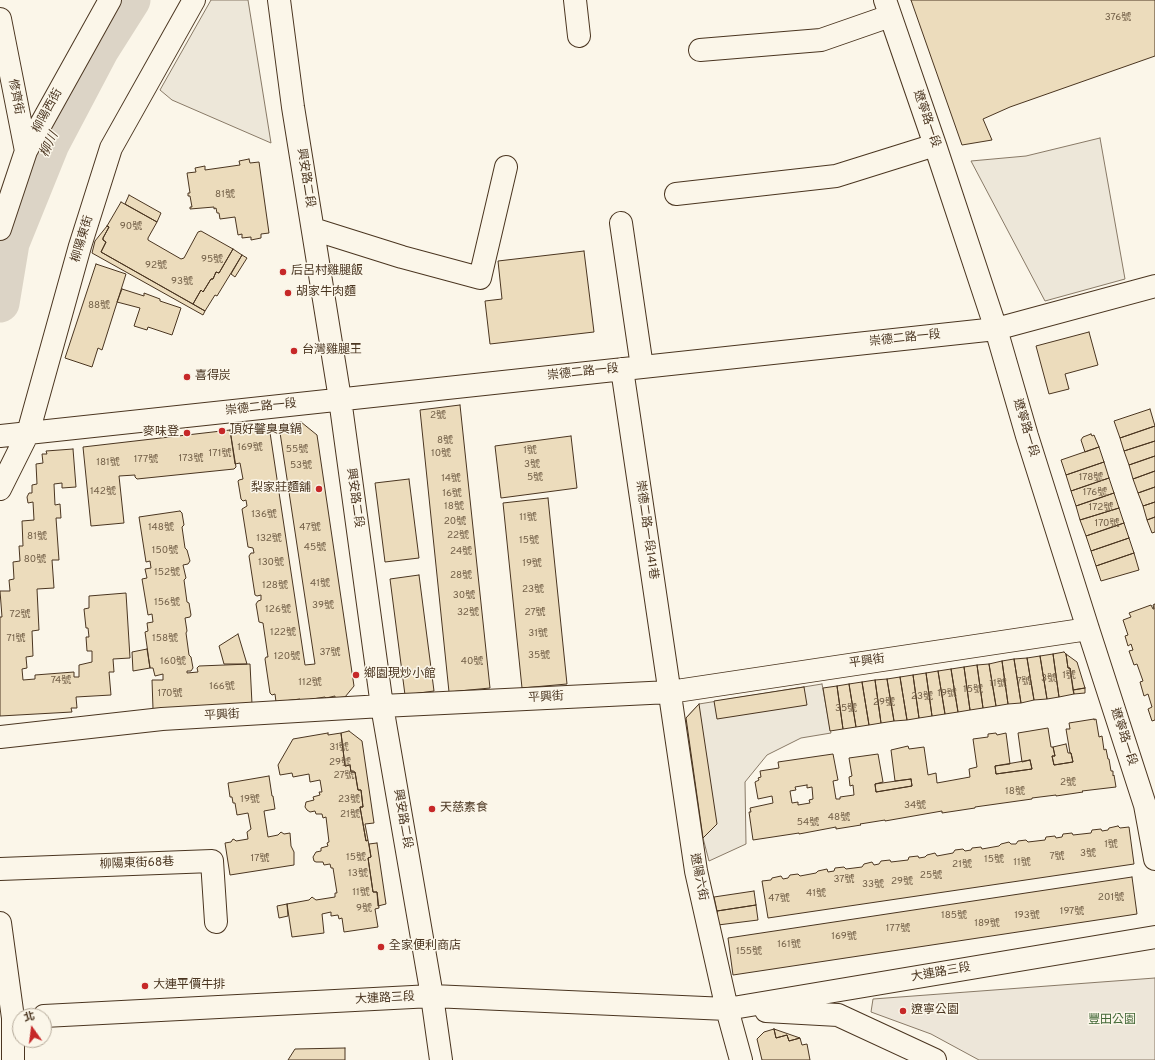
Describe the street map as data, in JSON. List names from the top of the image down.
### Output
{
  "streets": {
    "street": [
      "修齊街",
      "柳陽西街",
      "遼寧路一段",
      "興安路二段",
      "柳陽東街",
      "崇德二路一段",
      "崇德二路一段141巷",
      "平興街",
      "柳陽東街68巷",
      "遼陽六街",
      "大連路三段"
    ]
  },
  "crossings": [
    ["修齊街", "柳陽西街"],
    ["遼寧路一段", "崇德二路一段"],
    ["遼寧路一段", "平興街"],
    ["興安路二段", "崇德二路一段"],
    ["興安路二段", "平興街"],
    ["興安路二段", "大連路三段"],
    ["柳陽東街", "崇德二路一段"],
    ["崇德二路一段", "崇德二路一段141巷"],
    ["崇德二路一段141巷", "平興街"],
    ["崇德二路一段141巷", "遼陽六街"],
    ["平興街", "遼陽六街"],
    ["遼陽六街", "大連路三段"]
  ],
  "water": ["柳川"],
  "parks": ["豐田公園"],
  "places": [
    "后呂村雞腿飯",
    "胡家牛肉麵",
    "台灣雞腿王",
    "喜得炭",
    "頂好馨臭臭鍋",
    "麥味登",
    "梨家莊麵舖",
    "鄉園現炒小館",
    "天慈素食",
    "全家便利商店",
    "大連平價牛排",
    "遼寧公園"
  ],
  "house_numbers": [
    "376號",
    "81號",
    "90號",
    "95號",
    "92號",
    "93號",
    "88號",
    "2號",
    "8號",
    "169號",
    "55號",
    "1號",
    "171號",
    "10號",
    "173號",
    "177號",
    "181號",
    "3號",
    "53號",
    "5號",
    "178號",
    "14號",
    "142號",
    "176號",
    "16號",
    "18號",
    "172號",
    "136號",
    "11號",
    "20號",
    "170號",
    "148號",
    "47號",
    "22號",
    "81號",
    "132號",
    "15號",
    "45號",
    "150號",
    "24號",
    "80號",
    "130號",
    "19號",
    "152號",
    "28號",
    "41號",
    "128號",
    "23號",
    "30號",
    "156號",
    "39號",
    "126號",
    "32號",
    "27號",
    "72號",
    "122號",
    "31號",
    "71號",
    "158號",
    "37號",
    "35號",
    "120號",
    "160號",
    "40號",
    "1號",
    "3號",
    "74號",
    "7號",
    "112號",
    "11號",
    "166號",
    "15號",
    "170號",
    "19號",
    "23號",
    "29號",
    "35號",
    "31號",
    "29號",
    "27號",
    "2號",
    "18號",
    "19號",
    "23號",
    "34號",
    "21號",
    "48號",
    "54號",
    "1號",
    "3號",
    "7號",
    "15號",
    "17號",
    "15號",
    "11號",
    "21號",
    "13號",
    "25號",
    "37號",
    "29號",
    "33號",
    "11號",
    "41號",
    "201號",
    "47號",
    "9號",
    "197號",
    "185號",
    "193號",
    "189號",
    "177號",
    "169號",
    "161號",
    "155號"
  ],
  "north": "top"
}
